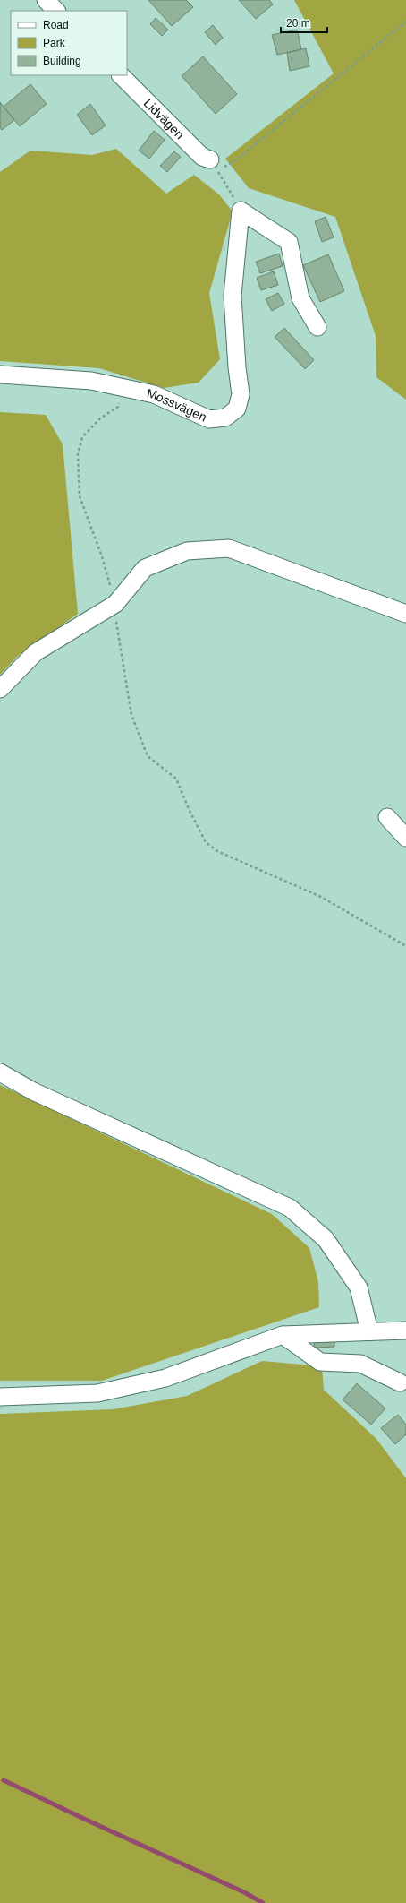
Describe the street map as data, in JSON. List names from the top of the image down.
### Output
{
  "streets": {
    "lane": ["Lidvägen", "Mossvägen"]
  },
  "legend": ["Road", "Park", "Building"],
  "scale_bar": "20 m"
}
